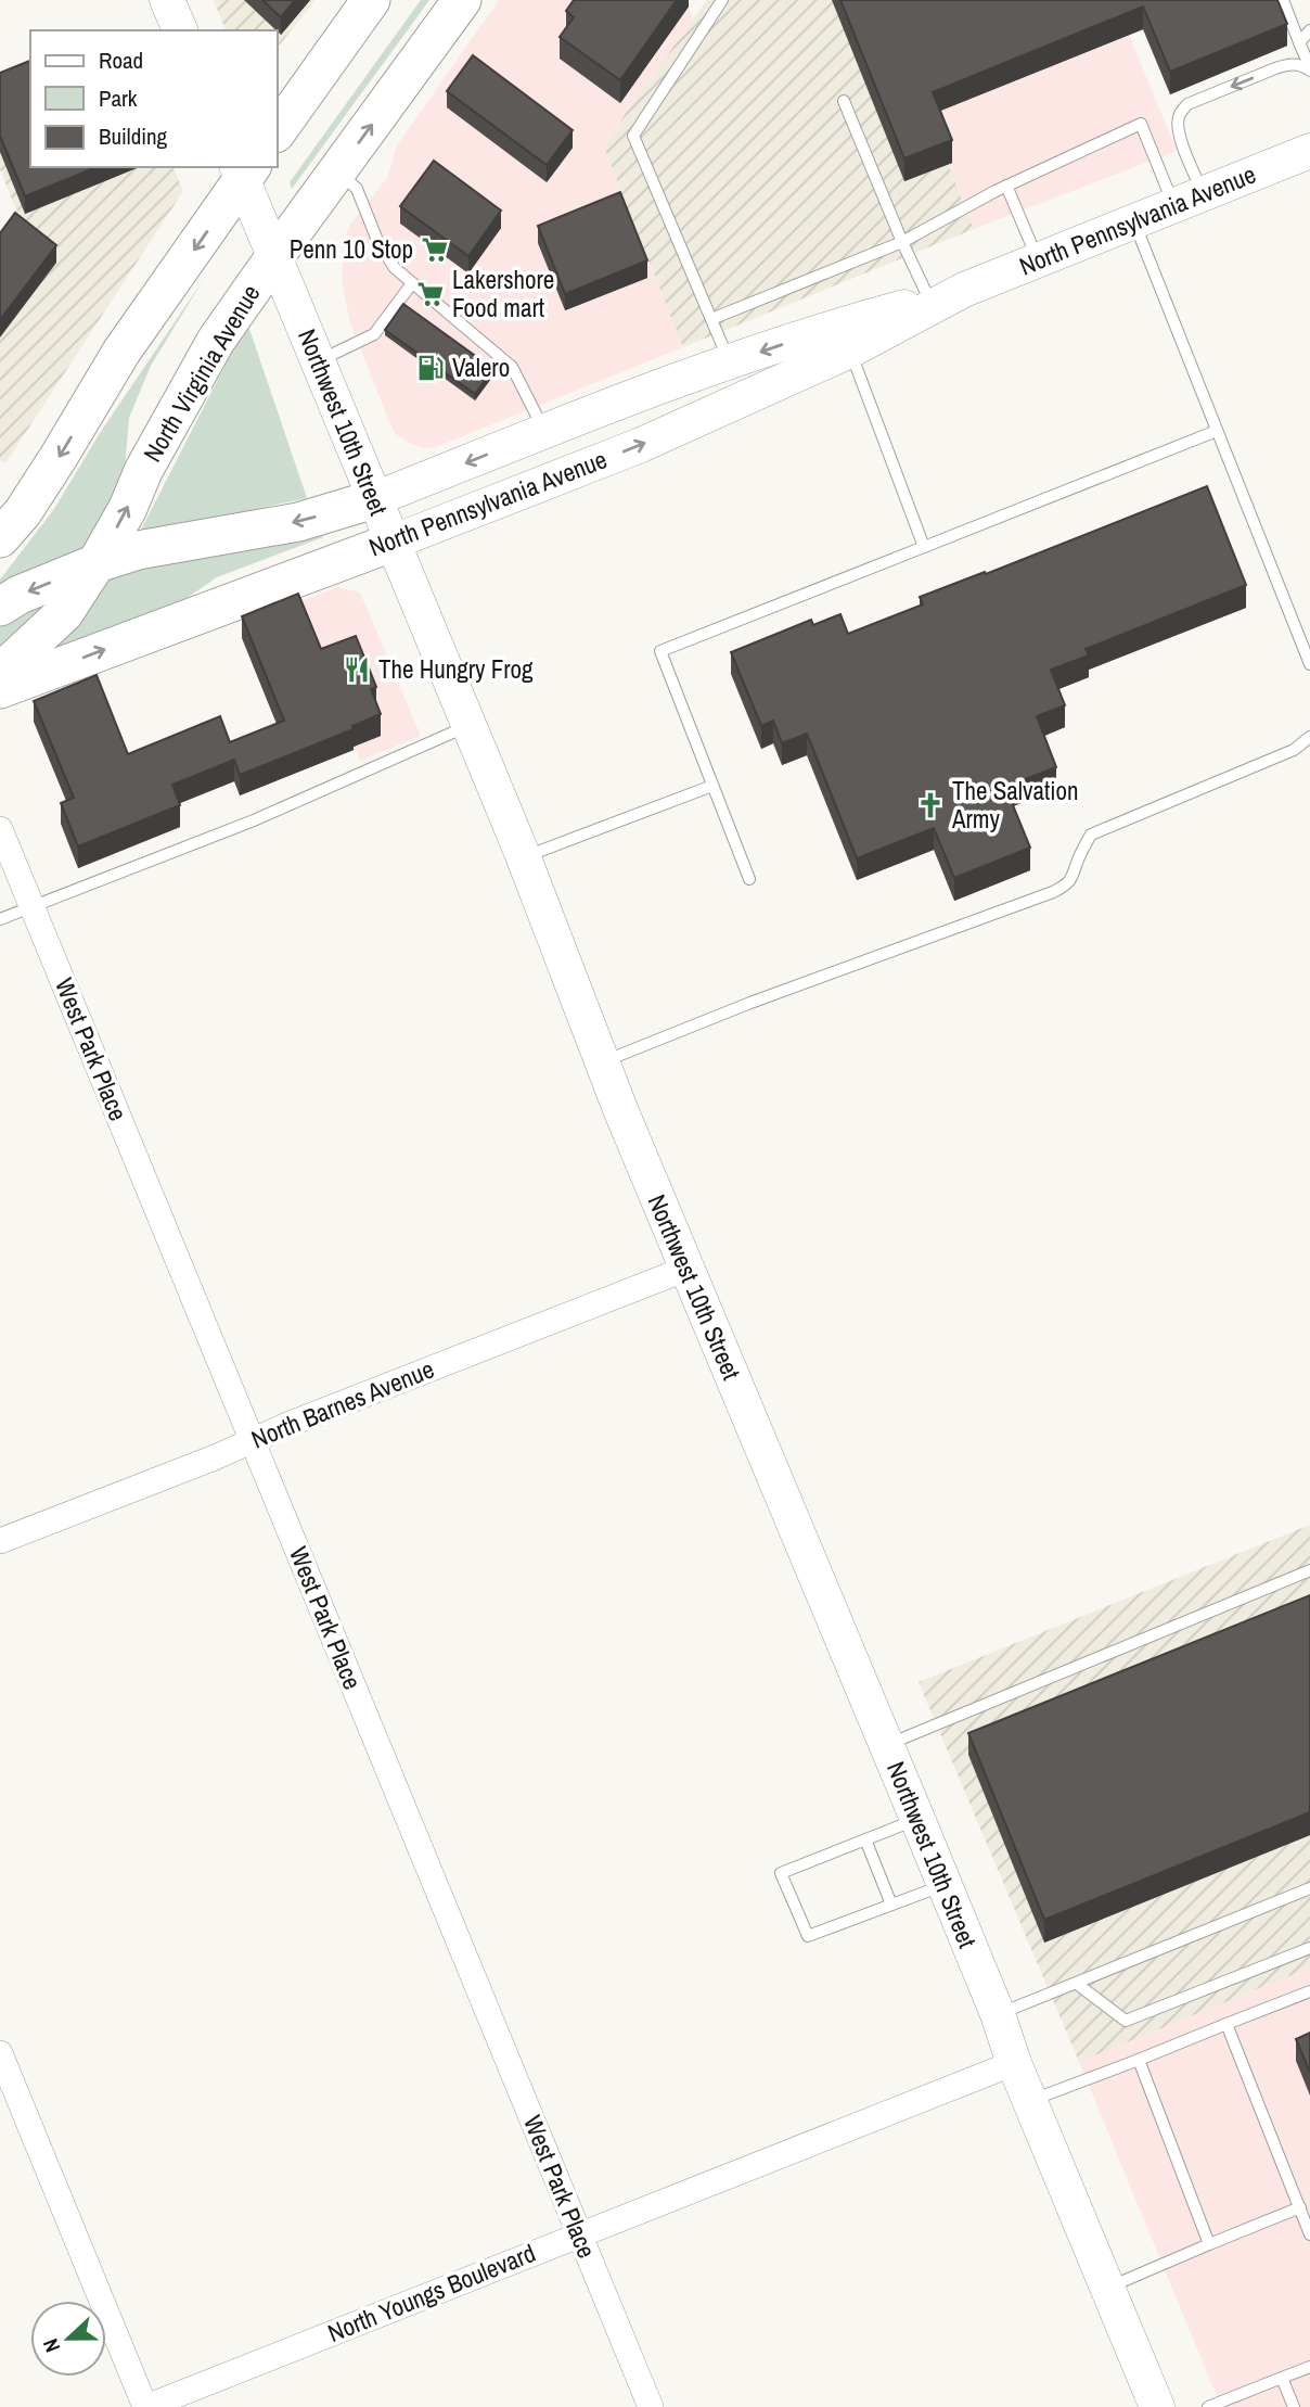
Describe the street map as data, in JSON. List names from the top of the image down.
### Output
{
  "streets": {
    "main road": ["North Pennsylvania Avenue", "North Virginia Avenue", "Northwest 10th Street"],
    "street": ["West Park Place", "North Barnes Avenue", "North Youngs Boulevard"]
  },
  "crossings": [
    ["North Pennsylvania Avenue", "North Virginia Avenue"],
    ["North Pennsylvania Avenue", "Northwest 10th Street"],
    ["North Virginia Avenue", "Northwest 10th Street"],
    ["Northwest 10th Street", "North Barnes Avenue"],
    ["Northwest 10th Street", "North Youngs Boulevard"],
    ["West Park Place", "North Barnes Avenue"],
    ["West Park Place", "North Youngs Boulevard"]
  ],
  "places": {
    "supermarket": ["Penn 10 Stop", "Lakershore Food mart"],
    "fuel station": ["Valero"],
    "restaurant": ["The Hungry Frog"],
    "church": ["The Salvation Army"]
  },
  "legend": ["Road", "Park", "Building"],
  "north": "left"
}
